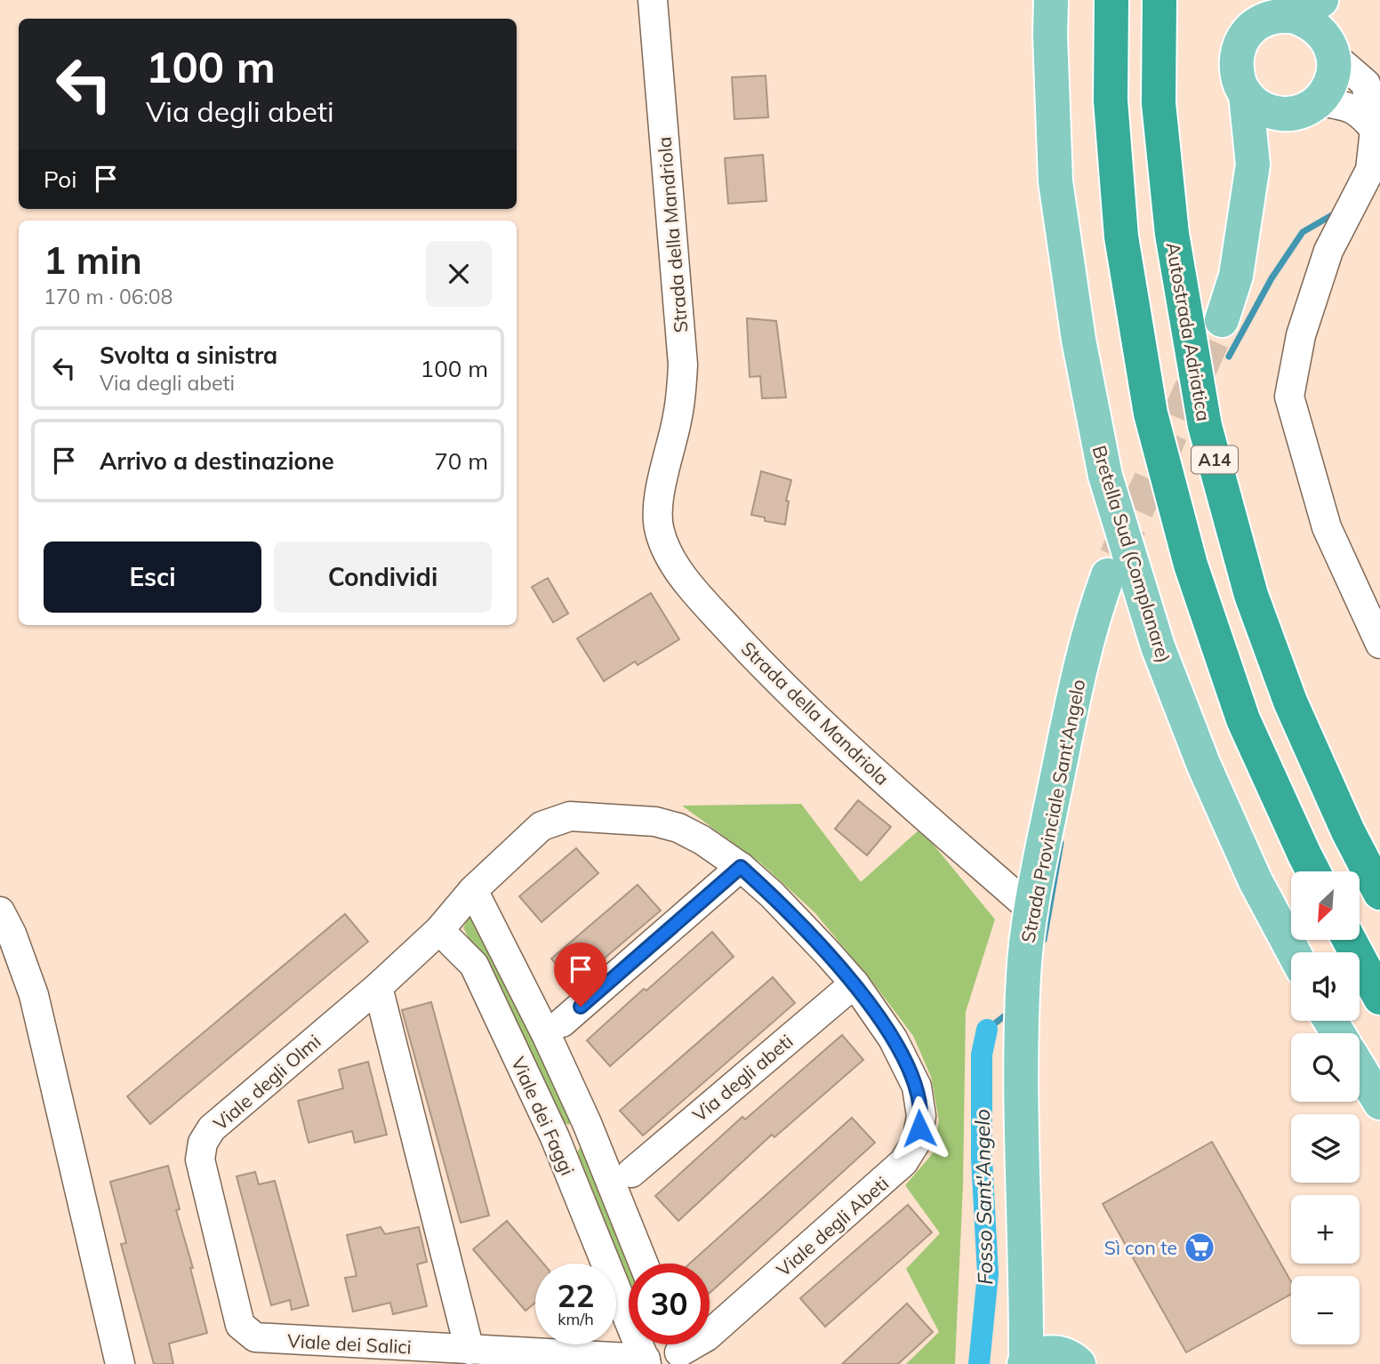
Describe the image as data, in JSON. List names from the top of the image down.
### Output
{
  "streets": {
    "highway": ["Autostrada Adriatica", "A14"],
    "main road": ["Bretella Sud (Complanare)", "Strada Provinciale Sant'Angelo"],
    "street": [
      "Strada della Mandriola",
      "Via degli abeti",
      "Viale degli Olmi",
      "Viale dei Faggi",
      "Viale degli Abeti",
      "Viale dei Salici"
    ]
  },
  "crossings": [
    ["Strada della Mandriola", "Strada Provinciale Sant'Angelo"],
    ["Via degli abeti", "Viale degli Abeti"],
    ["Viale degli Olmi", "Viale dei Faggi"],
    ["Viale degli Olmi", "Viale dei Salici"],
    ["Viale dei Faggi", "Viale dei Salici"]
  ],
  "water": ["Fosso Sant'Angelo"],
  "places": {
    "supermarket": ["Sì con te"]
  },
  "north": "bottom left",
  "page": {
    "turn": ["100 m", "Via degli abeti"],
    "then": "Poi",
    "heading": ["1 min", "170 m · 06:08"],
    "list": [
      {
        "name": "Svolta a sinistra",
        "note": "Via degli abeti",
        "value": "100 m"
      },
      {
        "name": "Arrivo a destinazione",
        "value": "70 m"
      }
    ],
    "buttons": ["Esci", "Condividi"],
    "map_buttons": ["+", "−"],
    "speed": "22 km/h",
    "limit": "30"
  }
}
